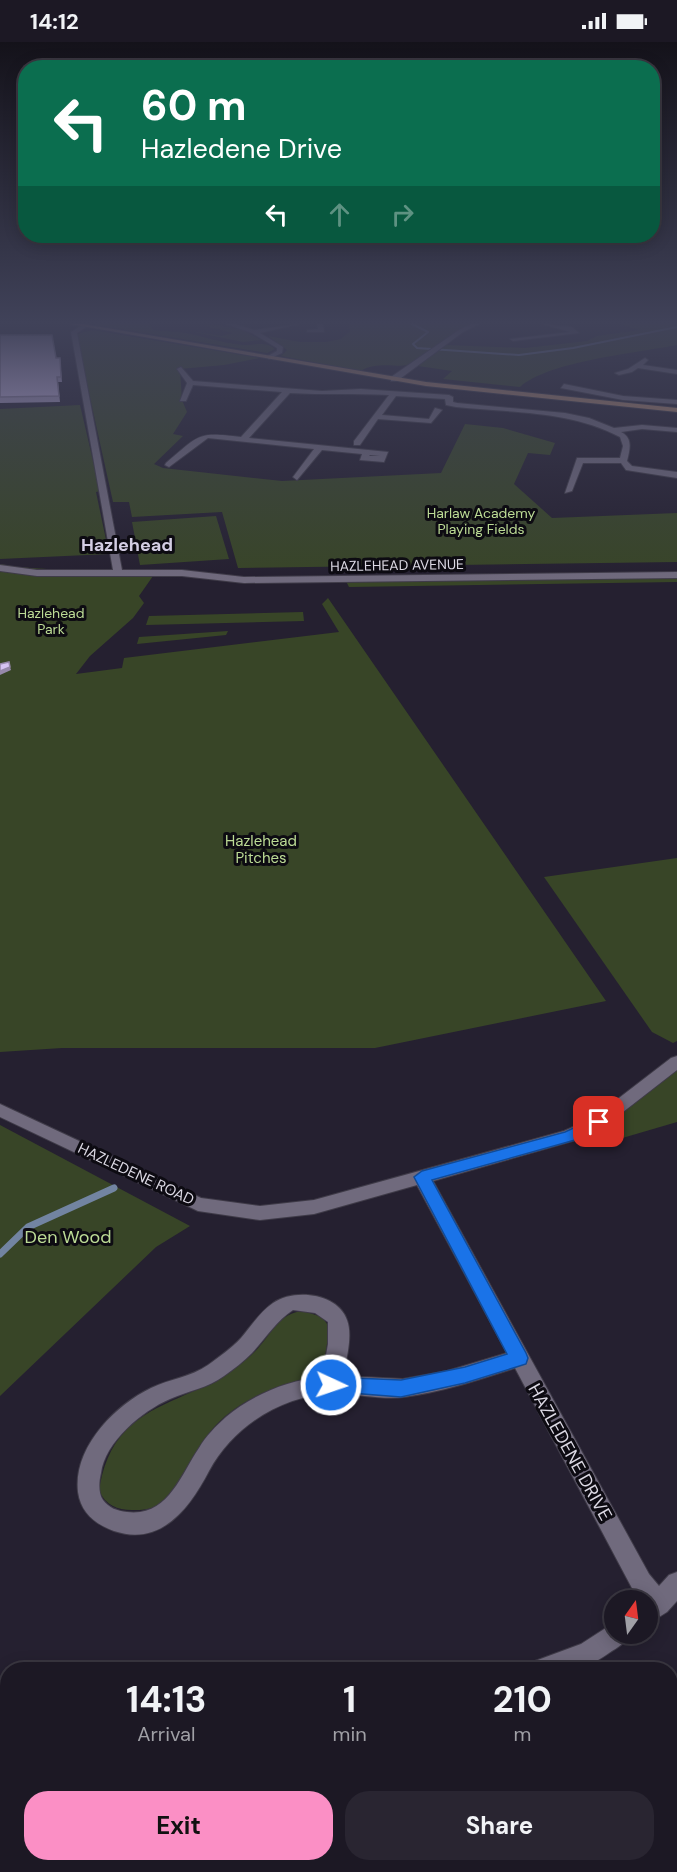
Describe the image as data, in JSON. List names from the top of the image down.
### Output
{
  "streets": {
    "street": ["HAZLEHEAD AVENUE", "HAZLEDENE ROAD", "HAZLEDENE DRIVE"]
  },
  "crossings": [
    ["HAZLEDENE ROAD", "HAZLEDENE DRIVE"]
  ],
  "districts": ["Hazlehead"],
  "parks": [
    "Harlaw Academy Playing Fields",
    "Hazlehead Park",
    "Hazlehead Pitches",
    "Den Wood"
  ],
  "north": "top",
  "page": {
    "status": "14:12",
    "turn": ["60 m", "Hazledene Drive"],
    "eta": [
      "14:13",
      "Arrival",
      "1",
      "min",
      "210",
      "m"
    ],
    "buttons": ["Exit", "Share"]
  }
}
